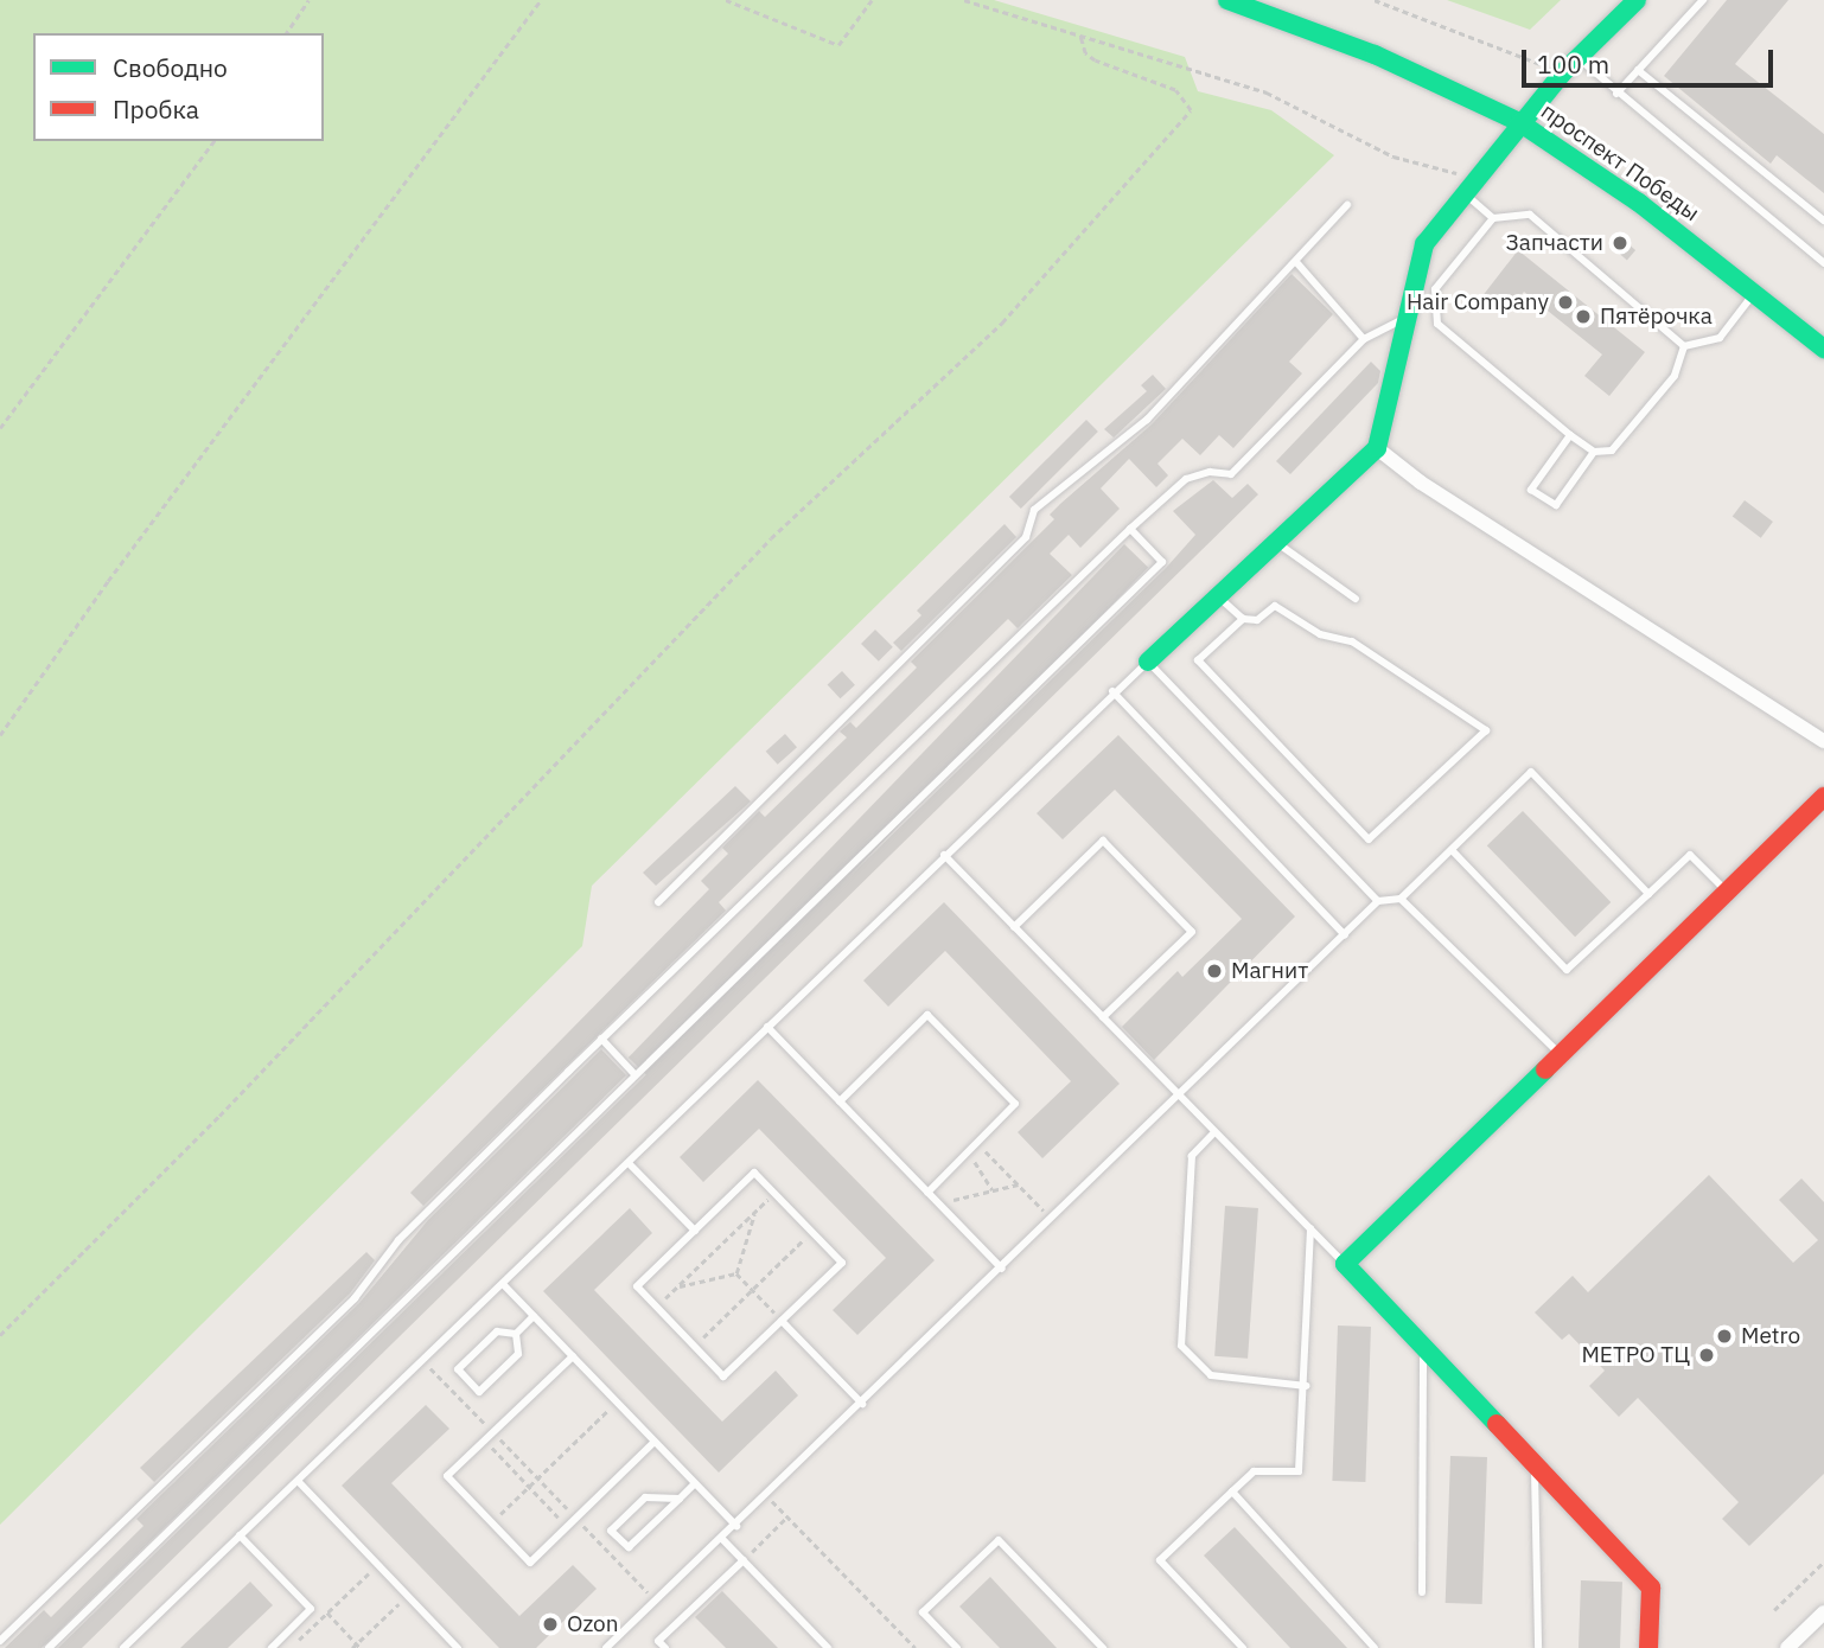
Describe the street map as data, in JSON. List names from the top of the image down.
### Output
{
  "streets": {
    "street": ["проспект Победы"]
  },
  "places": [
    "Запчасти",
    "Hair Company",
    "Пятёрочка",
    "Магнит",
    "Metro",
    "МЕТРО ТЦ",
    "Ozon"
  ],
  "legend": ["Свободно", "Пробка"],
  "scale_bar": "100 m"
}
